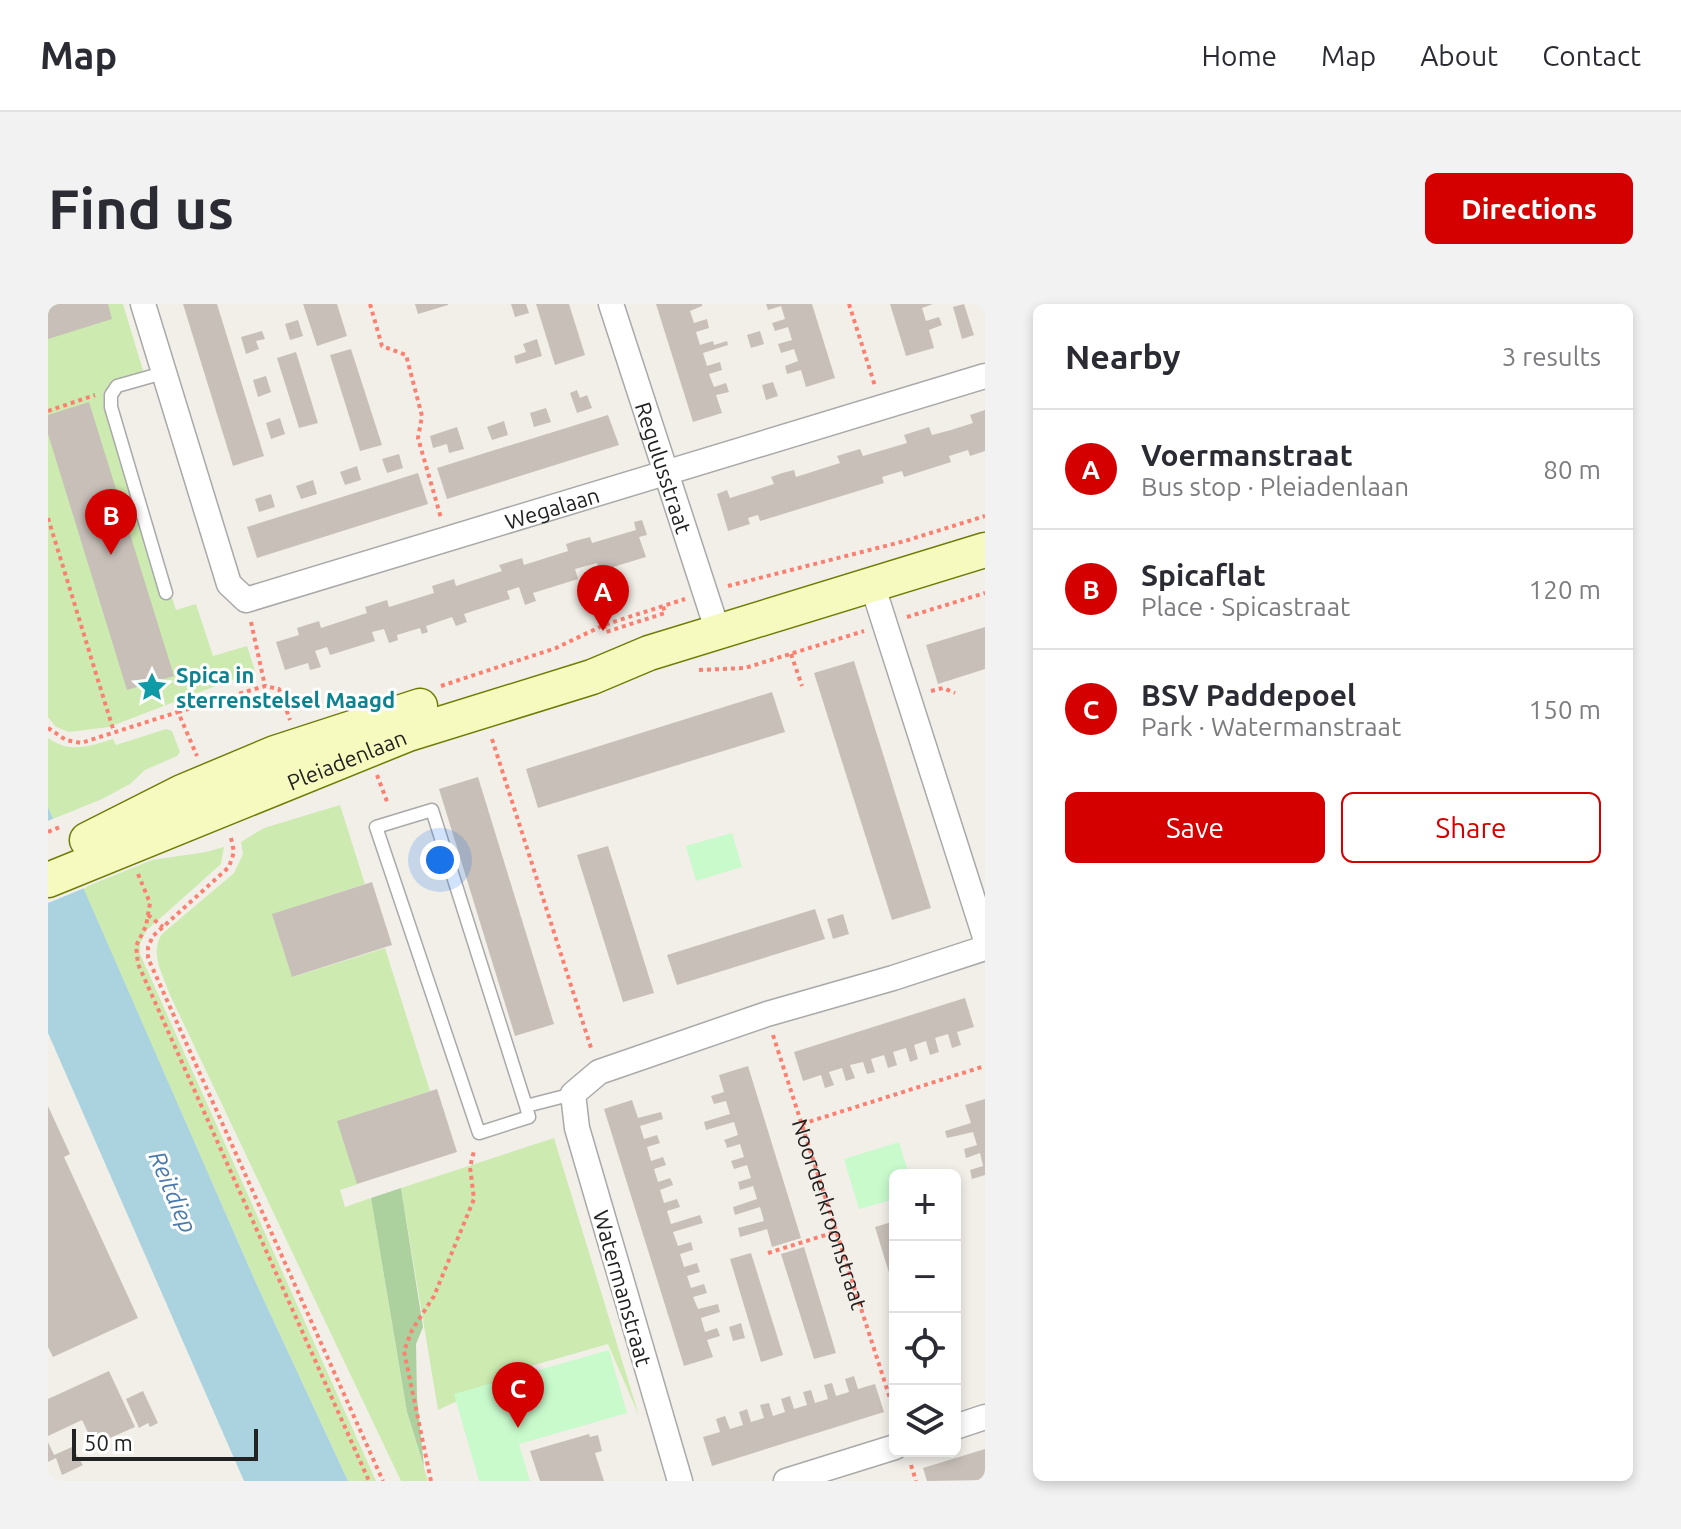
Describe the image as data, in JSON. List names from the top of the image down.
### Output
{
  "streets": {
    "main road": ["Pleiadenlaan"],
    "street": ["Regulusstraat", "Wegalaan", "Watermanstraat"],
    "path": ["Noorderkroonstraat"]
  },
  "crossings": [
    ["Regulusstraat", "Wegalaan"],
    ["Regulusstraat", "Pleiadenlaan"]
  ],
  "water": ["Reitdiep"],
  "places": {
    "place": ["Spica in sterrenstelsel Maagd"]
  },
  "scale_bar": "50 m",
  "page": {
    "header": "Map",
    "nav": [
      "Home",
      "Map",
      "About",
      "Contact"
    ],
    "buttons": [
      "Directions",
      ["Save", "Share"]
    ],
    "title": "Find us",
    "heading": ["Nearby", "3 results"],
    "list": [
      {
        "mark": "A",
        "name": "Voermanstraat",
        "note": "Bus stop · Pleiadenlaan",
        "value": "80 m"
      },
      {
        "mark": "B",
        "name": "Spicaflat",
        "note": "Place · Spicastraat",
        "value": "120 m"
      },
      {
        "mark": "C",
        "name": "BSV Paddepoel",
        "note": "Park · Watermanstraat",
        "value": "150 m"
      }
    ],
    "pins": ["B", "A", "C"],
    "map_buttons": ["+", "−"],
    "scale": "50 m"
  }
}
